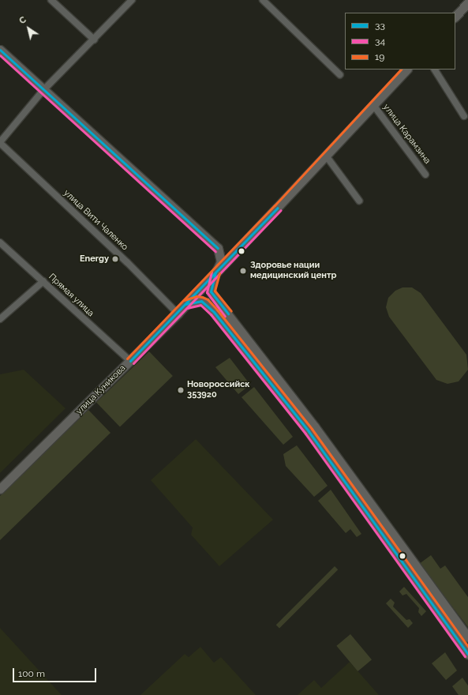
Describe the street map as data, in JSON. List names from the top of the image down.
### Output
{
  "streets": {
    "street": [
      "улица Карамзина",
      "улица Вити Чаленко",
      "Прямая улица",
      "улица Куникова"
    ]
  },
  "crossings": [
    ["улица Карамзина", "улица Куникова"],
    ["улица Вити Чаленко", "улица Куникова"],
    ["Прямая улица", "улица Куникова"]
  ],
  "places": ["Energy", "Здоровье нации медицинский центр", "Новороссийск 353920"],
  "lines": ["transit line 33", "transit line 34", "transit line 19"],
  "legend": ["33", "34", "19"],
  "scale_bar": "100 m",
  "north": "top left"
}
